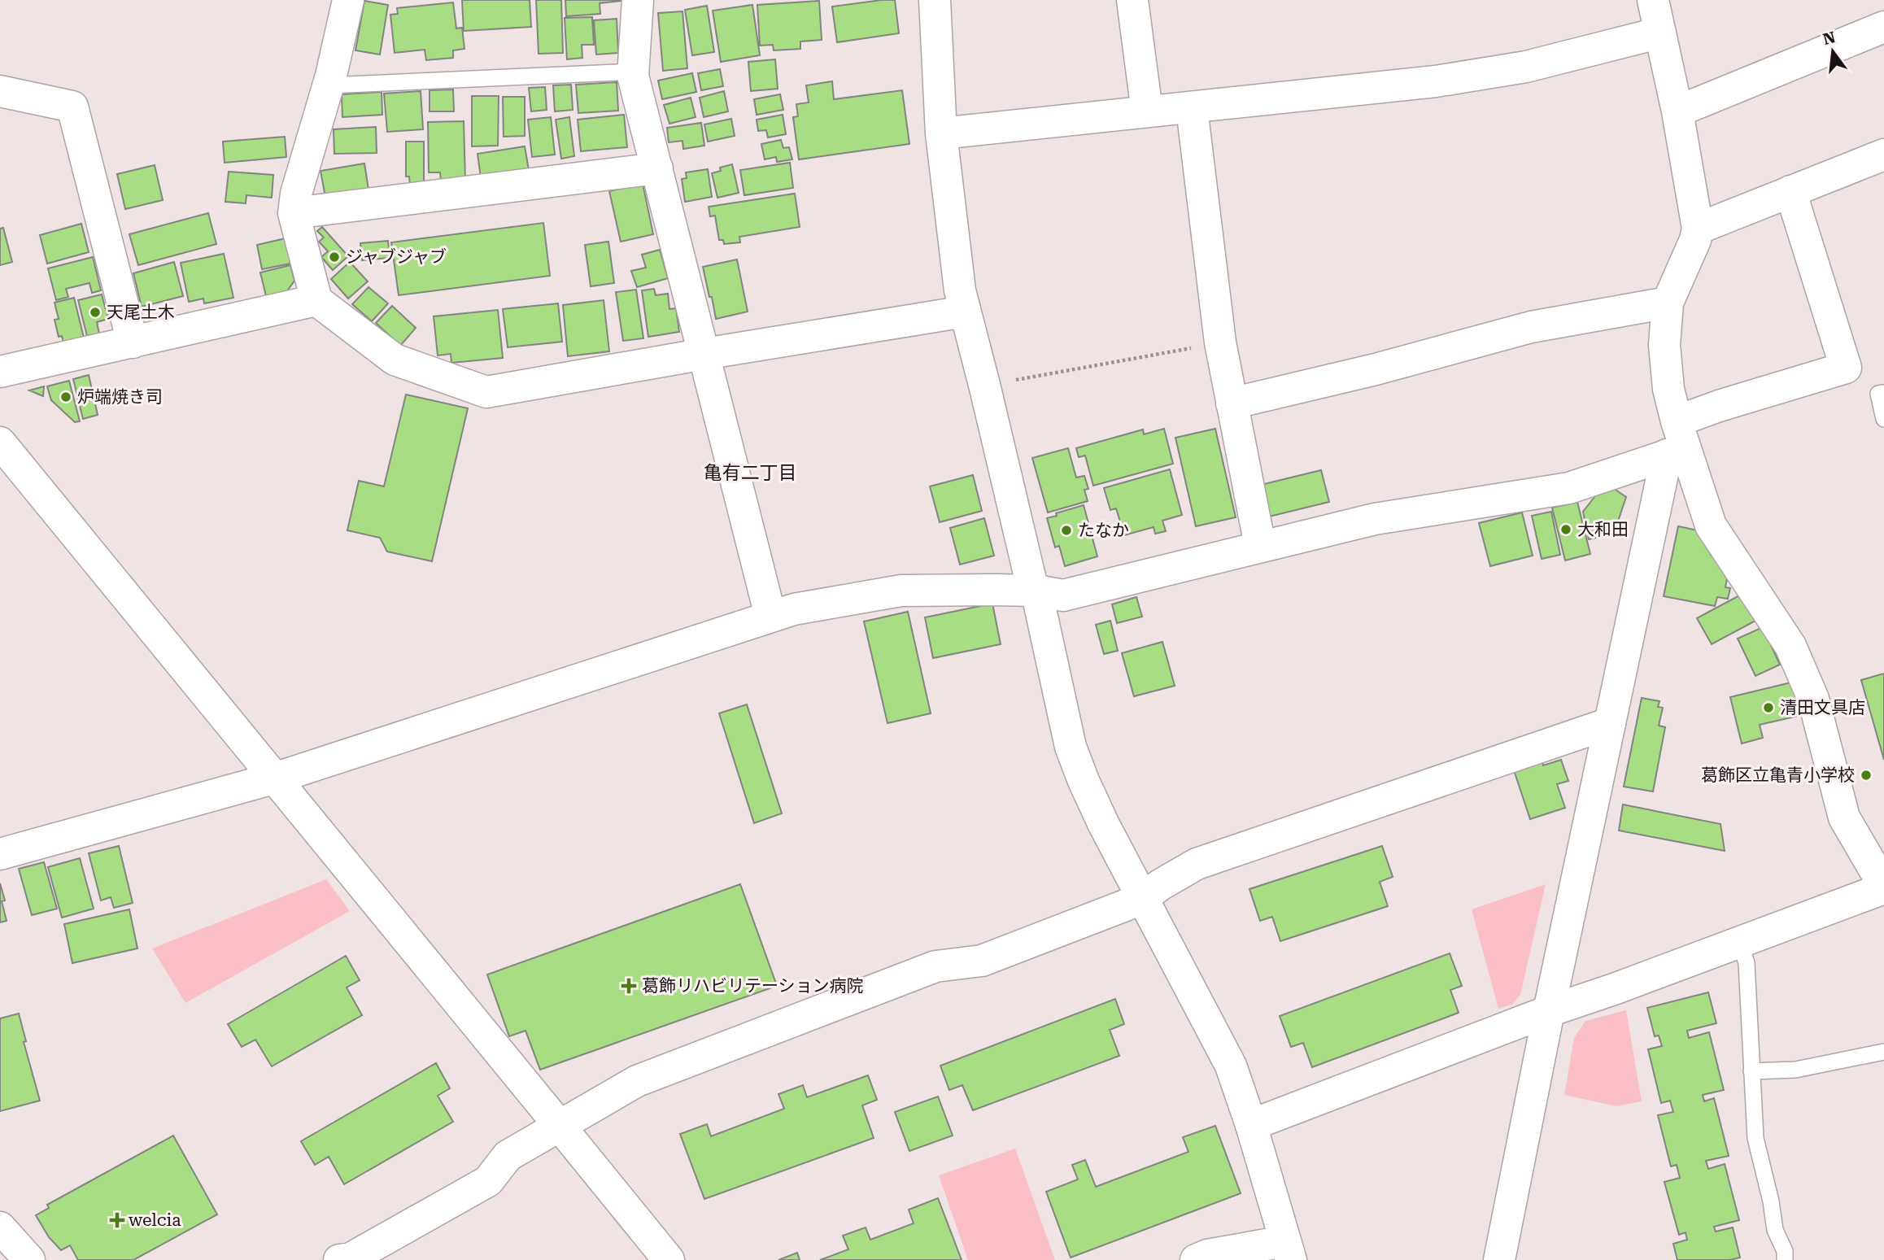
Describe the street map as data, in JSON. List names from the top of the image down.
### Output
{
  "districts": ["亀有二丁目"],
  "places": {
    "other": [
      "ジャブジャブ",
      "天尾土木",
      "炉端焼き司",
      "大和田",
      "たなか",
      "清田文具店",
      "葛飾区立亀青小学校"
    ],
    "health": ["葛飾リハビリテーション病院", "welcia"]
  },
  "north": "top"
}
